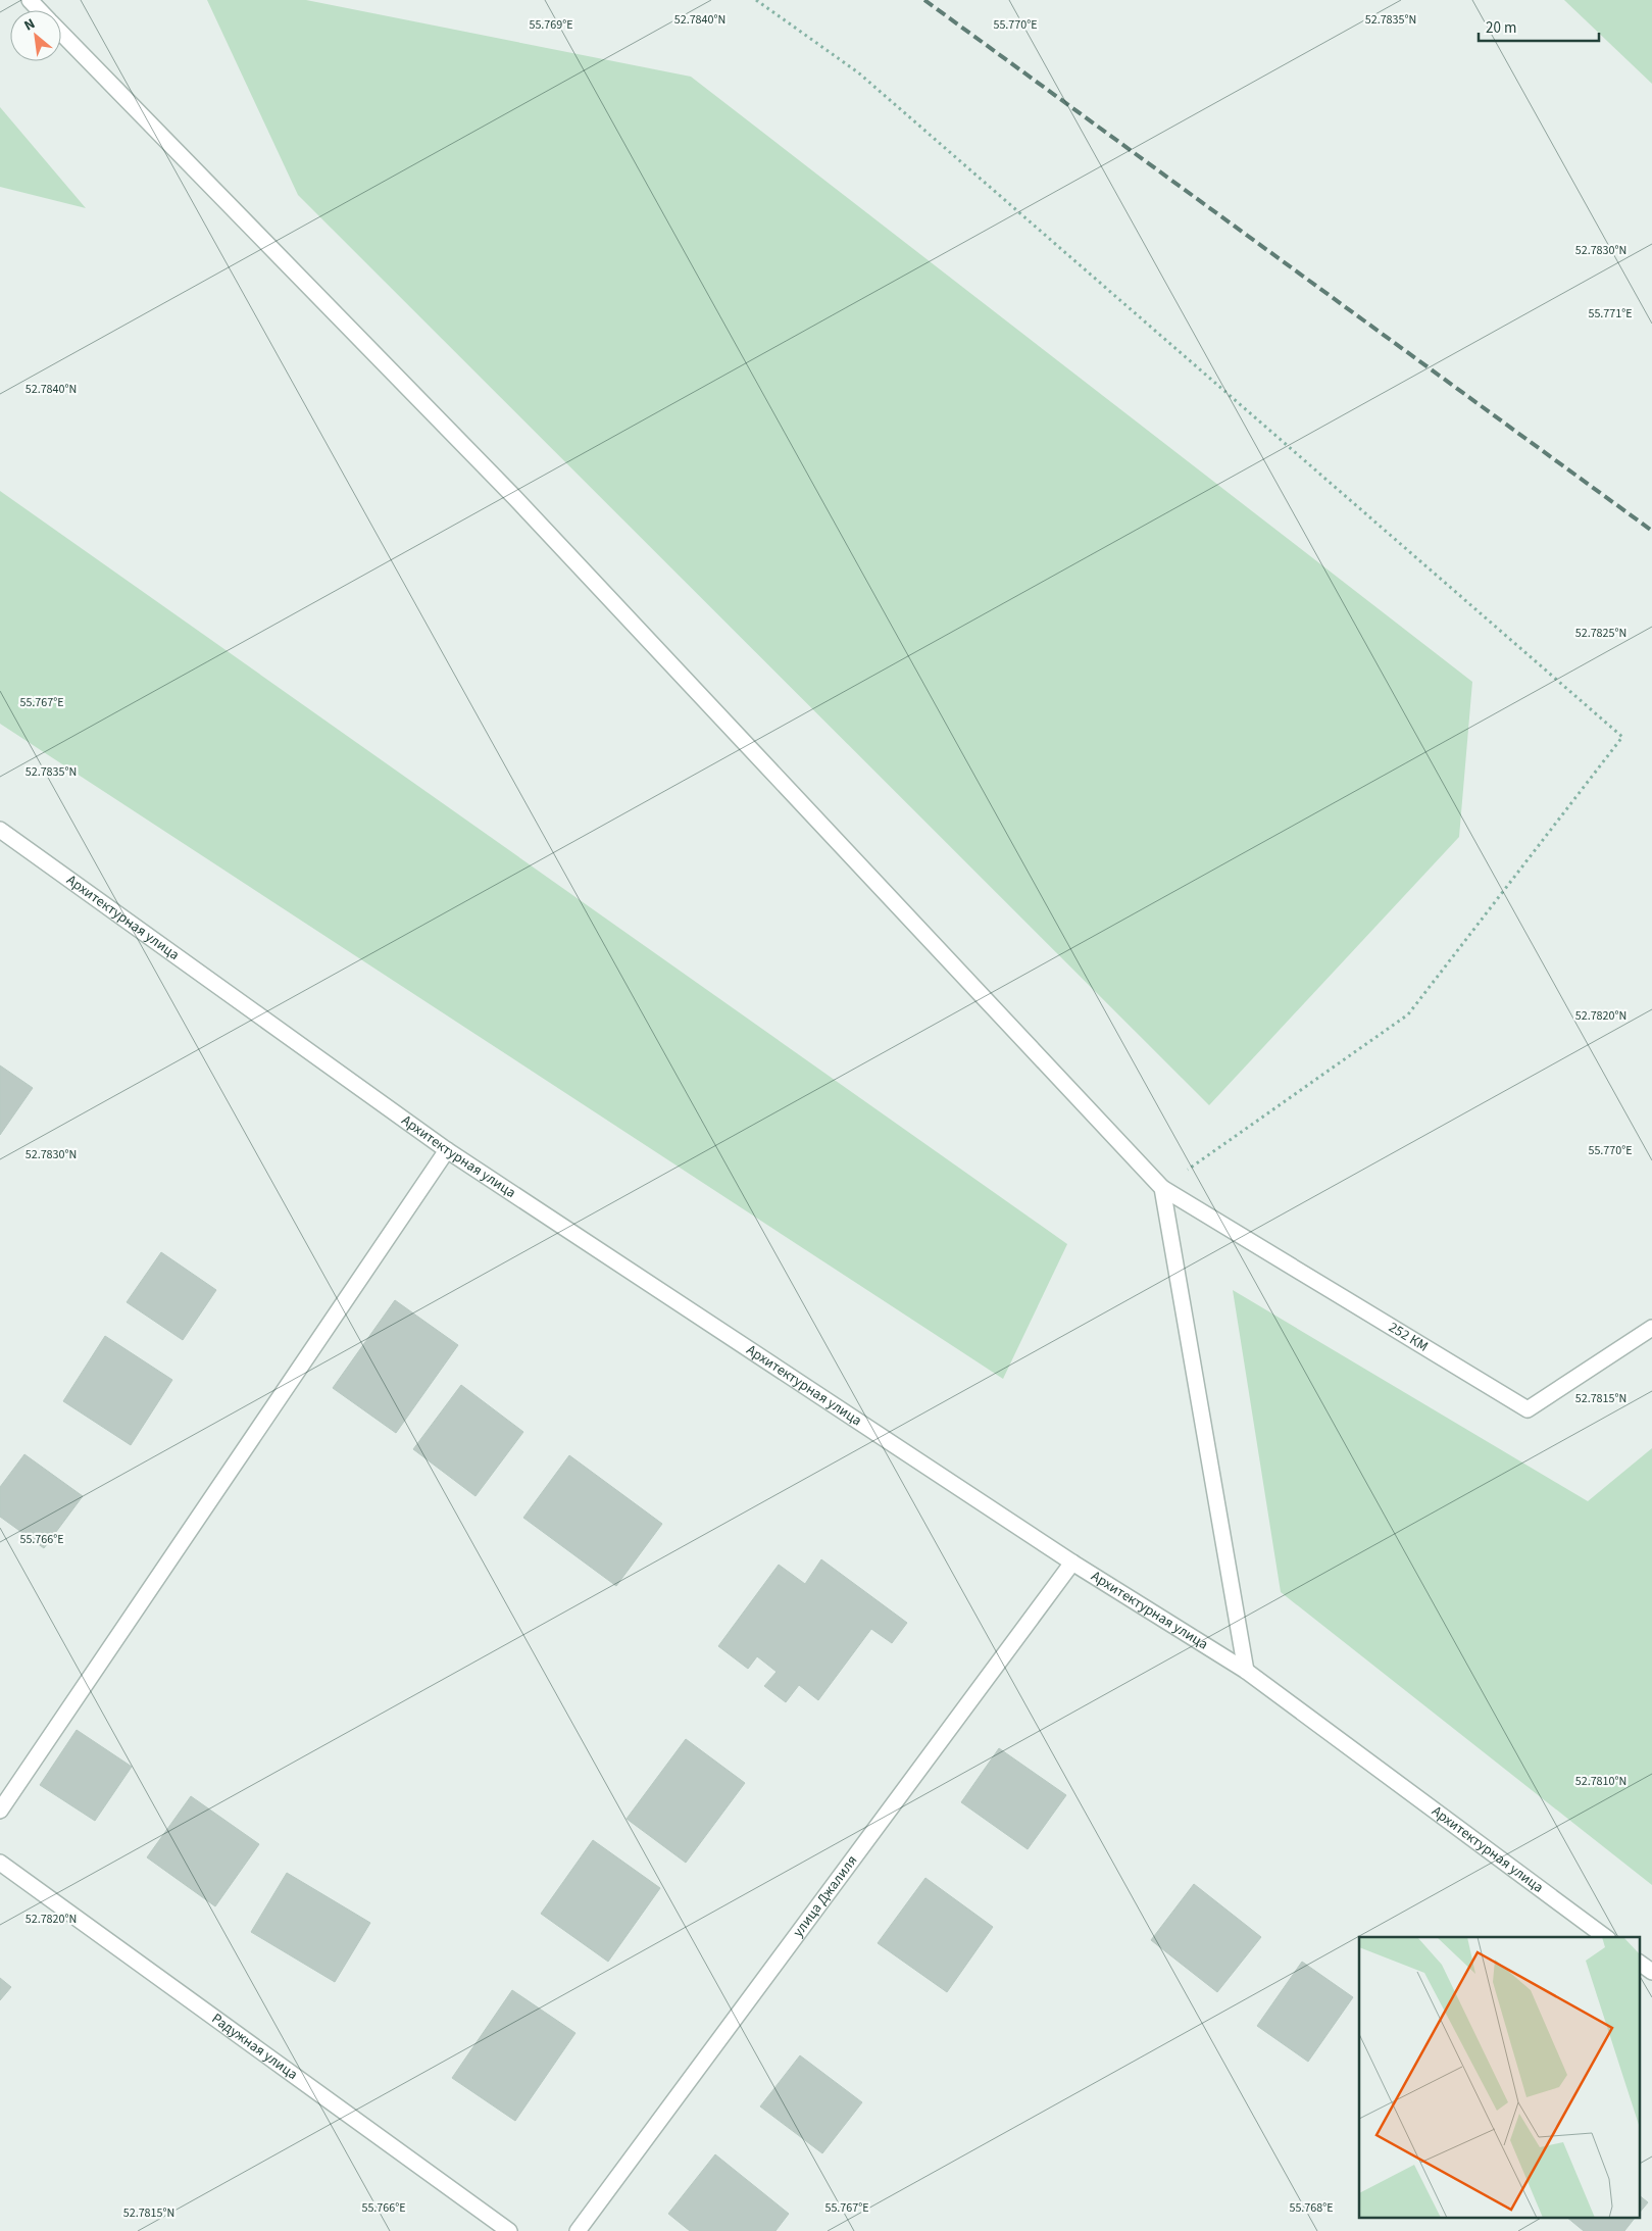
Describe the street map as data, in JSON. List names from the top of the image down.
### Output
{
  "streets": {
    "street": [
      "Архитектурная улица",
      "252 КМ",
      "улица Джалиля",
      "Радужная улица"
    ]
  },
  "crossings": [
    ["Архитектурная улица", "улица Джалиля"]
  ],
  "scale_bar": "20 m",
  "north": "top left",
  "coordinates": [
    "52.7835°N",
    "52.7840°N",
    "55.769°E",
    "55.770°E",
    "52.7830°N",
    "55.771°E",
    "52.7825°N",
    "55.767°E",
    "52.7820°N",
    "52.7815°N",
    "55.766°E",
    "52.7810°N",
    "55.768°E"
  ]
}
